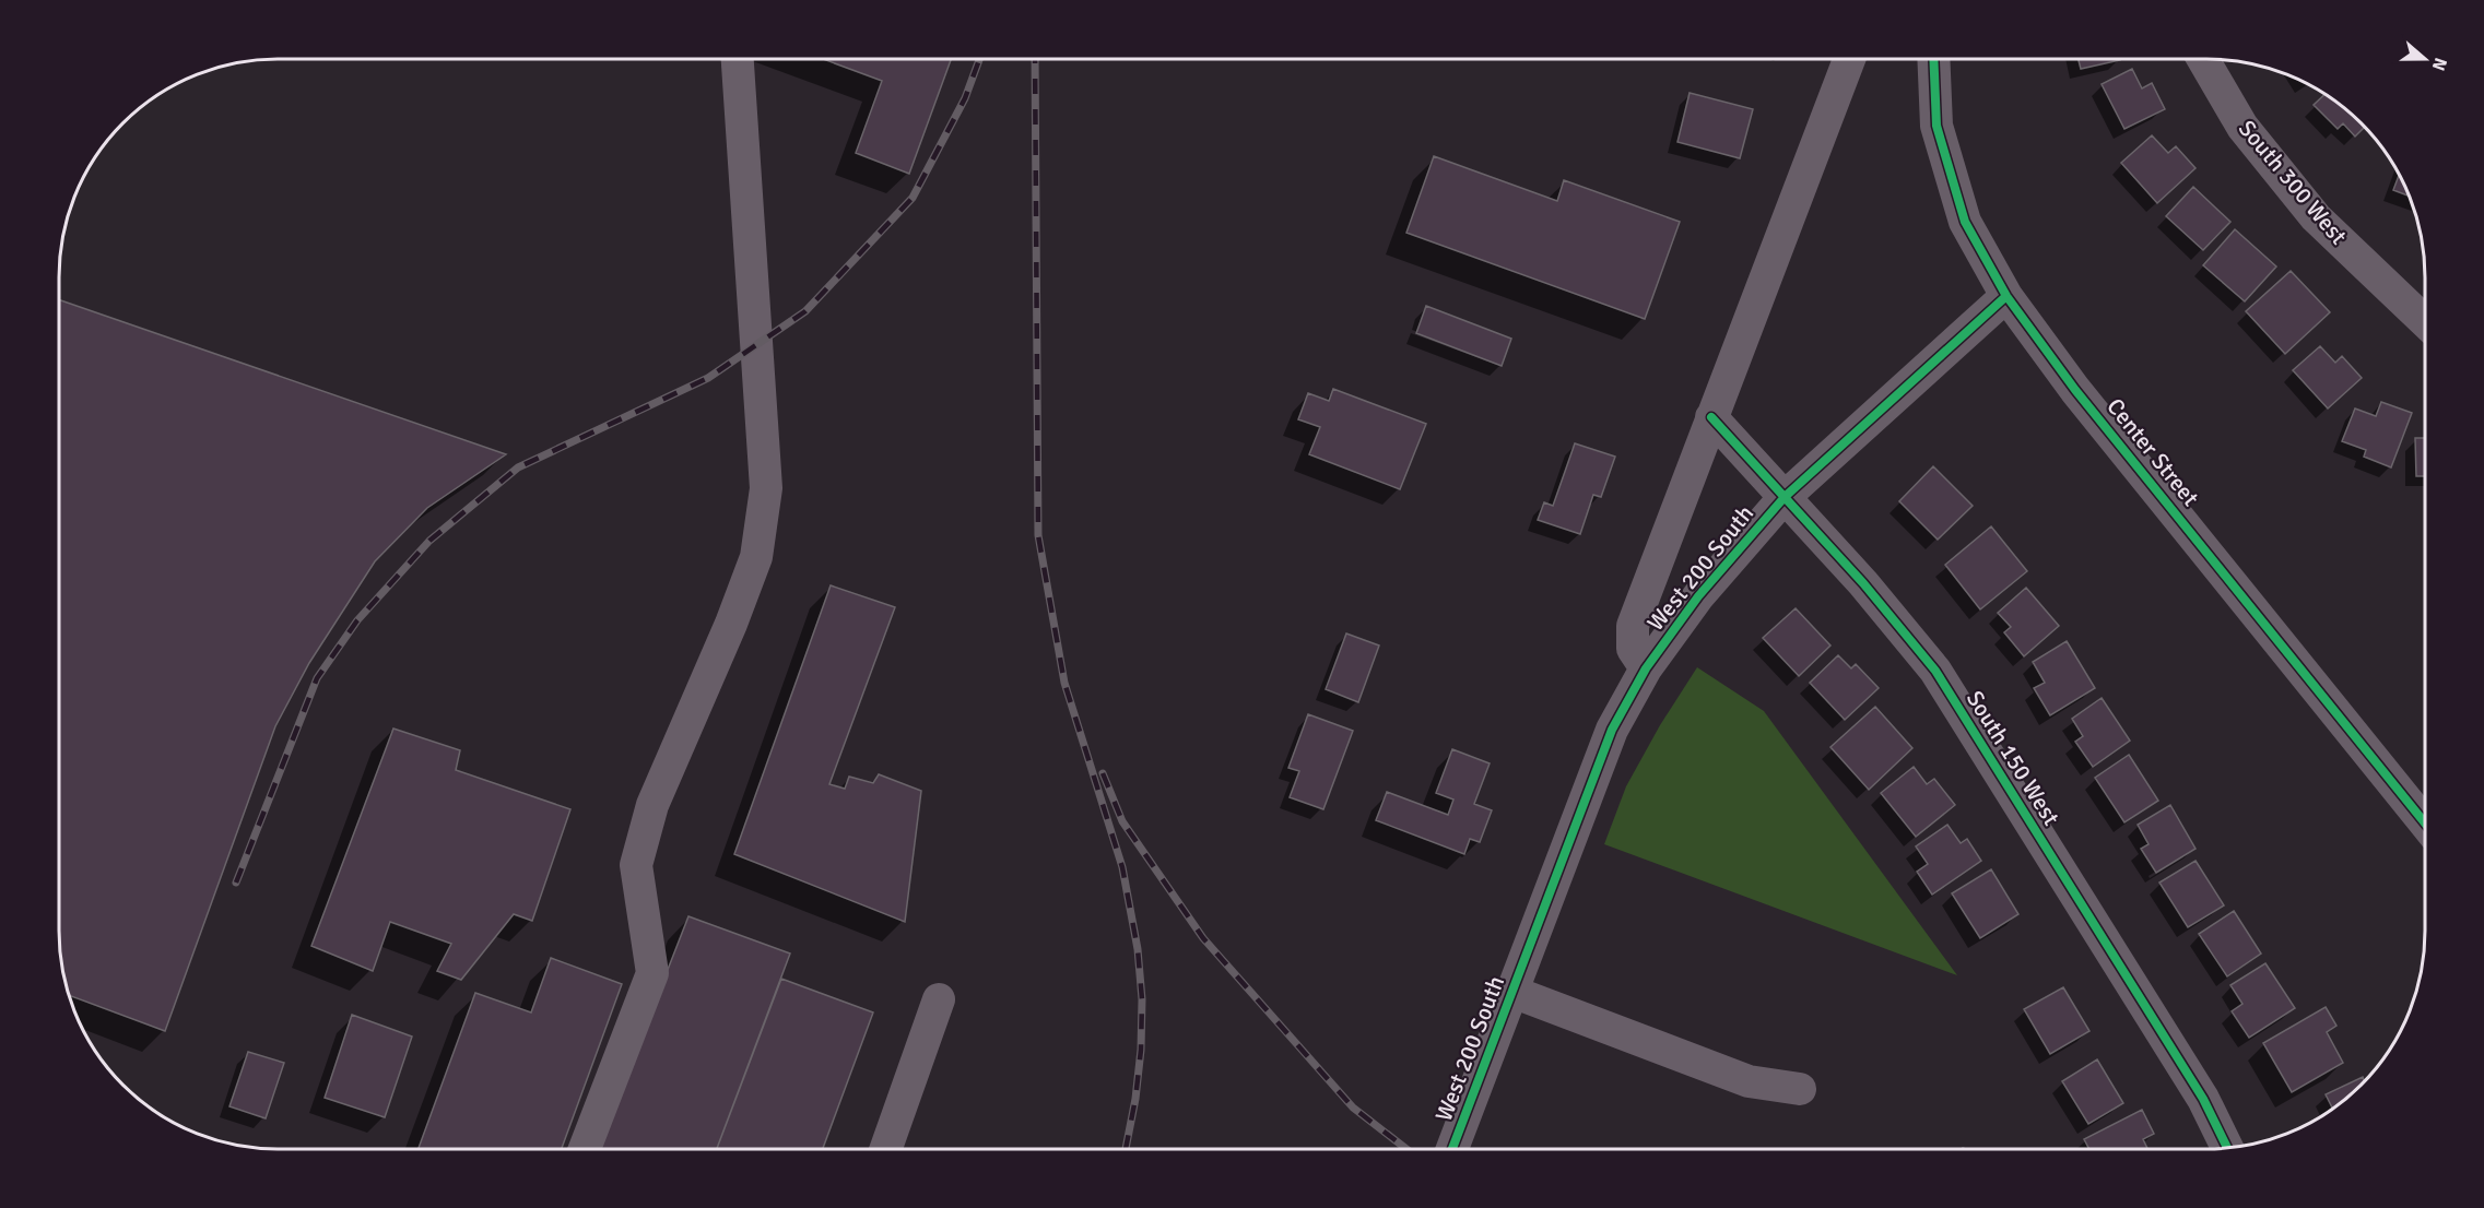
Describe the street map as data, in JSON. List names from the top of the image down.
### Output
{
  "streets": {
    "street": [
      "South 300 West",
      "Center Street",
      "West 200 South",
      "South 150 West"
    ]
  },
  "crossings": [
    ["Center Street", "West 200 South"],
    ["West 200 South", "South 150 West"]
  ],
  "north": "right"
}
